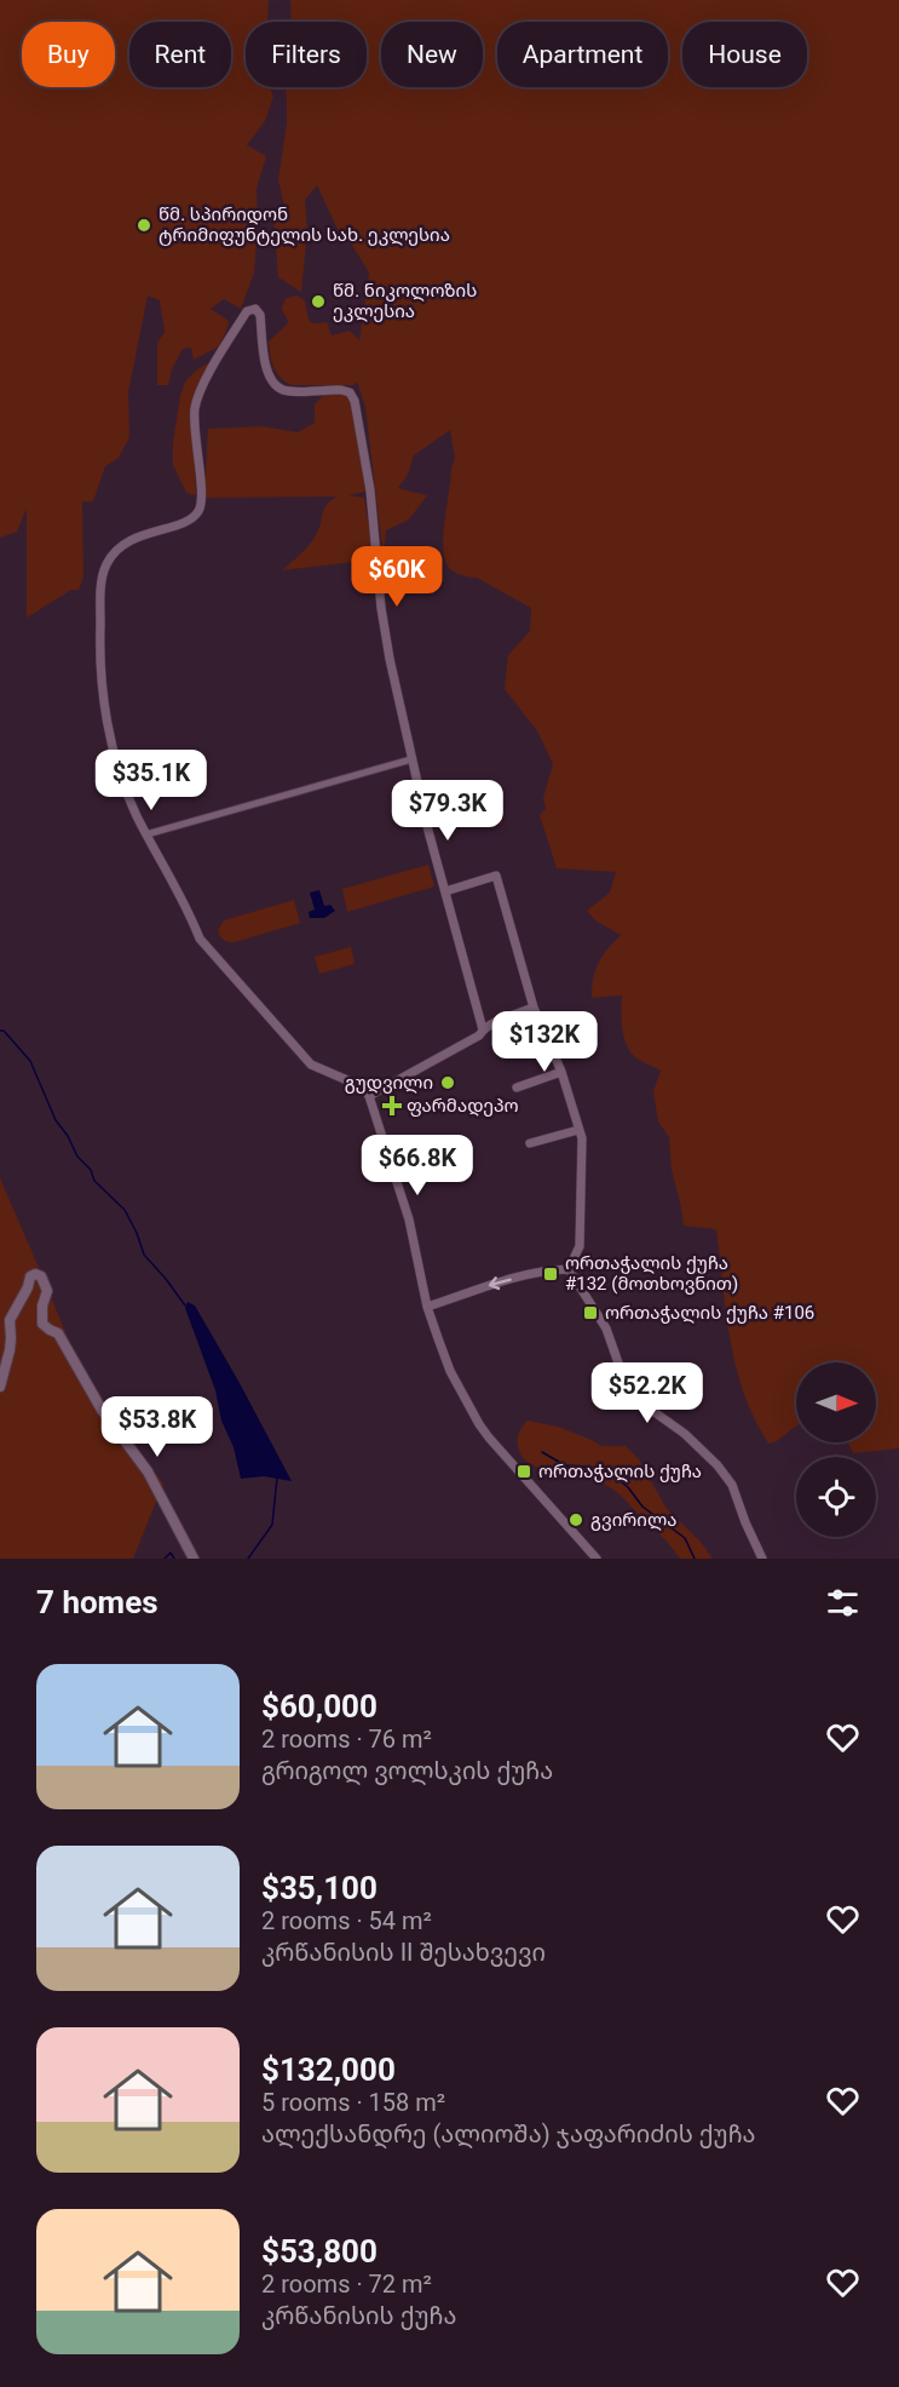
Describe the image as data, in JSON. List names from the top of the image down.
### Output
{
  "places": {
    "other": [
      "წმ. სპირიდონ ტრიმიფუნტელის სახ. ეკლესია",
      "წმ. ნიკოლოზის ეკლესია",
      "გუდვილი",
      "გვირილა"
    ],
    "health": ["ფარმადეპო"],
    "transit": ["ორთაჭალის ქუჩა #132 (მოთხოვნით)", "ორთაჭალის ქუჩა #106", "ორთაჭალის ქუჩა"]
  },
  "north": "right",
  "page": {
    "chip": [
      "Buy",
      "Rent",
      "Filters",
      "New",
      "Apartment",
      "House"
    ],
    "price": [
      "$60K",
      "$35.1K",
      "$79.3K",
      "$132K",
      "$66.8K",
      "$52.2K",
      "$53.8K"
    ],
    "heading": "7 homes",
    "list": [
      {
        "name": "$60,000",
        "note": "2 rooms · 76 m² · გრიგოლ ვოლსკის ქუჩა"
      },
      {
        "name": "$35,100",
        "note": "2 rooms · 54 m² · კრწანისის II შესახვევი"
      },
      {
        "name": "$132,000",
        "note": "5 rooms · 158 m² · ალექსანდრე (ალიოშა) ჯაფარიძის ქუჩა"
      },
      {
        "name": "$53,800",
        "note": "2 rooms · 72 m² · კრწანისის ქუჩა"
      }
    ]
  }
}
